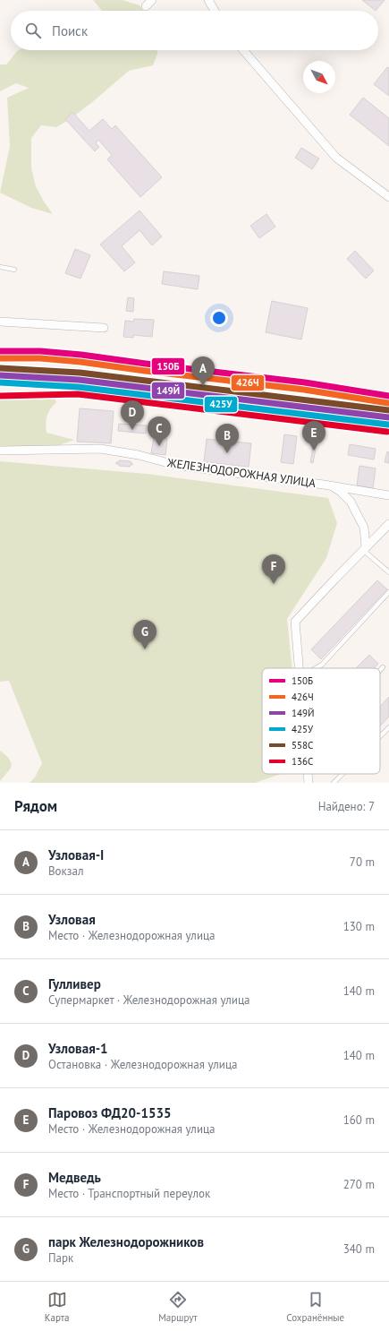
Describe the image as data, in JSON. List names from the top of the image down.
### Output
{
  "streets": {
    "street": ["ЖЕЛЕЗНОДОРОЖНАЯ УЛИЦА"]
  },
  "lines": [
    "transit line 150Б",
    "transit line 426Ч",
    "transit line 558С",
    "transit line 149Й",
    "transit line 425У",
    "transit line 136С"
  ],
  "legend": [
    "150Б",
    "426Ч",
    "149Й",
    "425У",
    "558С",
    "136С"
  ],
  "north": "bottom right",
  "page": {
    "search": "Поиск",
    "pins": [
      "A",
      "D",
      "C",
      "E",
      "B",
      "F",
      "G"
    ],
    "heading": ["Рядом", "Найдено: 7"],
    "list": [
      {
        "mark": "A",
        "name": "Узловая-I",
        "note": "Вокзал",
        "value": "70 m"
      },
      {
        "mark": "B",
        "name": "Узловая",
        "note": "Место · Железнодорожная улица",
        "value": "130 m"
      },
      {
        "mark": "C",
        "name": "Гулливер",
        "note": "Супермаркет · Железнодорожная улица",
        "value": "140 m"
      },
      {
        "mark": "D",
        "name": "Узловая-1",
        "note": "Остановка · Железнодорожная улица",
        "value": "140 m"
      },
      {
        "mark": "E",
        "name": "Паровоз ФД20-1535",
        "note": "Место · Железнодорожная улица",
        "value": "160 m"
      },
      {
        "mark": "F",
        "name": "Медведь",
        "note": "Место · Транспортный переулок",
        "value": "270 m"
      },
      {
        "mark": "G",
        "name": "парк Железнодорожников",
        "note": "Парк",
        "value": "340 m"
      }
    ],
    "nav": ["Карта", "Маршрут", "Сохранённые"]
  }
}
